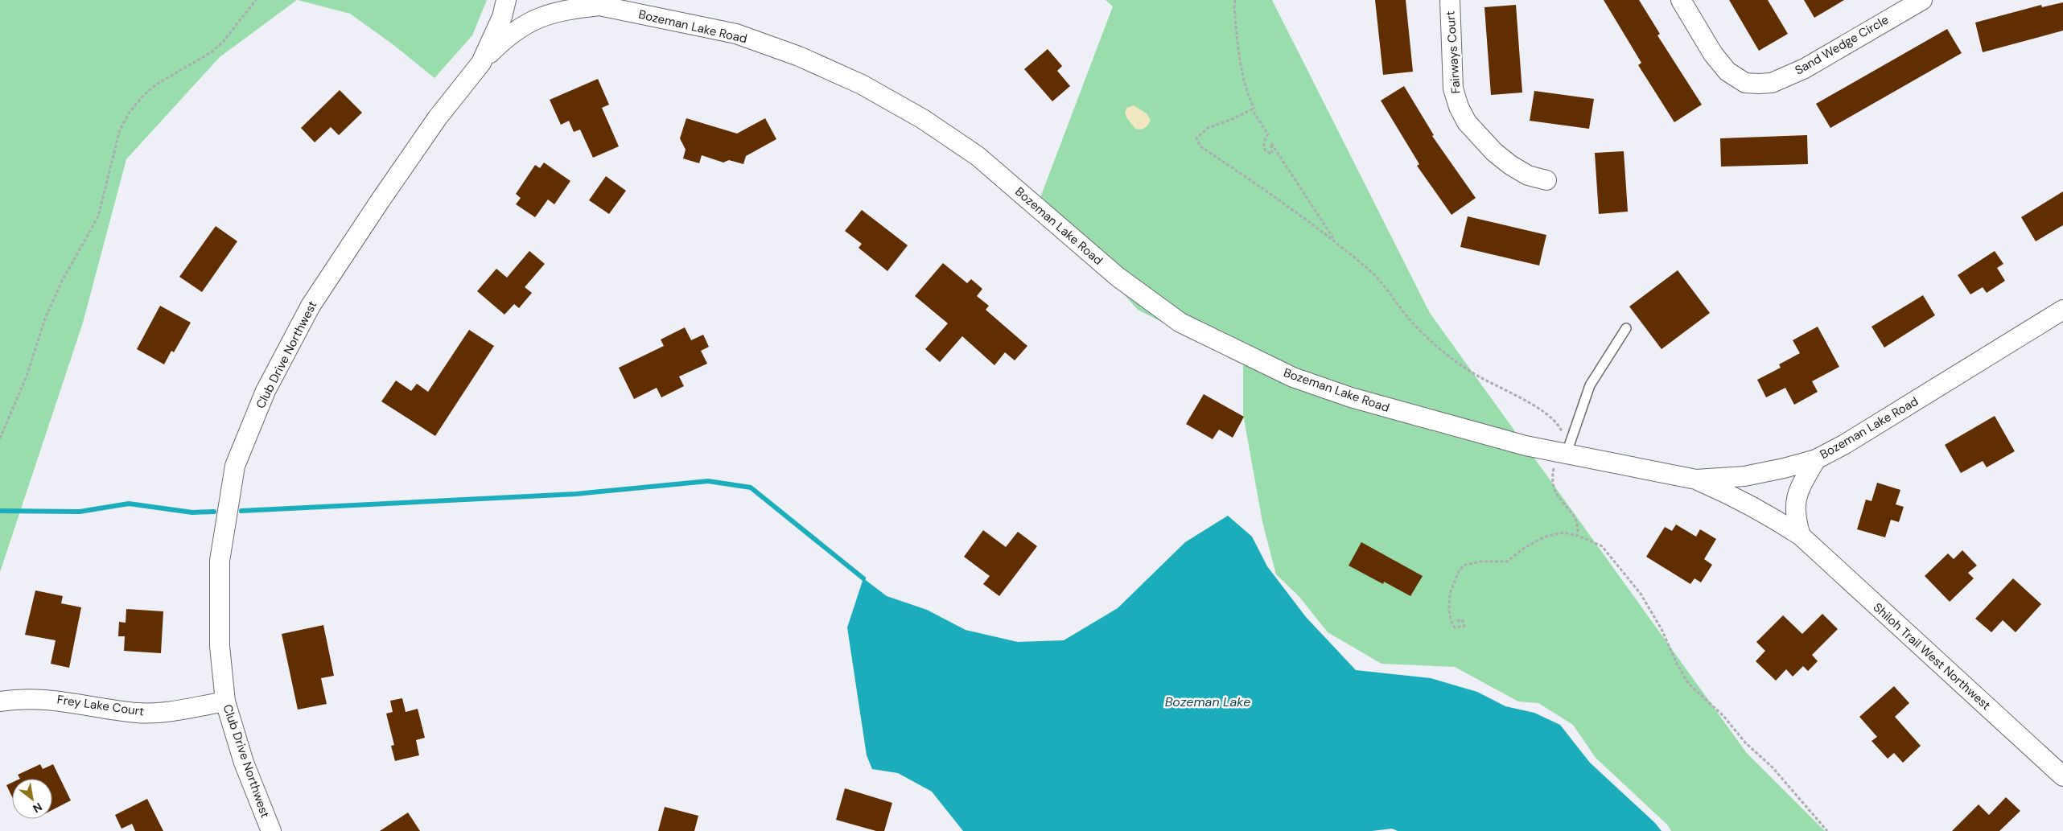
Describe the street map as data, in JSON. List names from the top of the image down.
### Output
{
  "streets": {
    "street": [
      "Bozeman Lake Road",
      "Sand Wedge Circle",
      "Fairways Court",
      "Club Drive Northwest",
      "Shiloh Trail West Northwest",
      "Frey Lake Court"
    ]
  },
  "crossings": [
    ["Bozeman Lake Road", "Club Drive Northwest"],
    ["Bozeman Lake Road", "Shiloh Trail West Northwest"],
    ["Club Drive Northwest", "Frey Lake Court"]
  ],
  "water": ["Bozeman Lake"],
  "north": "bottom right"
}
